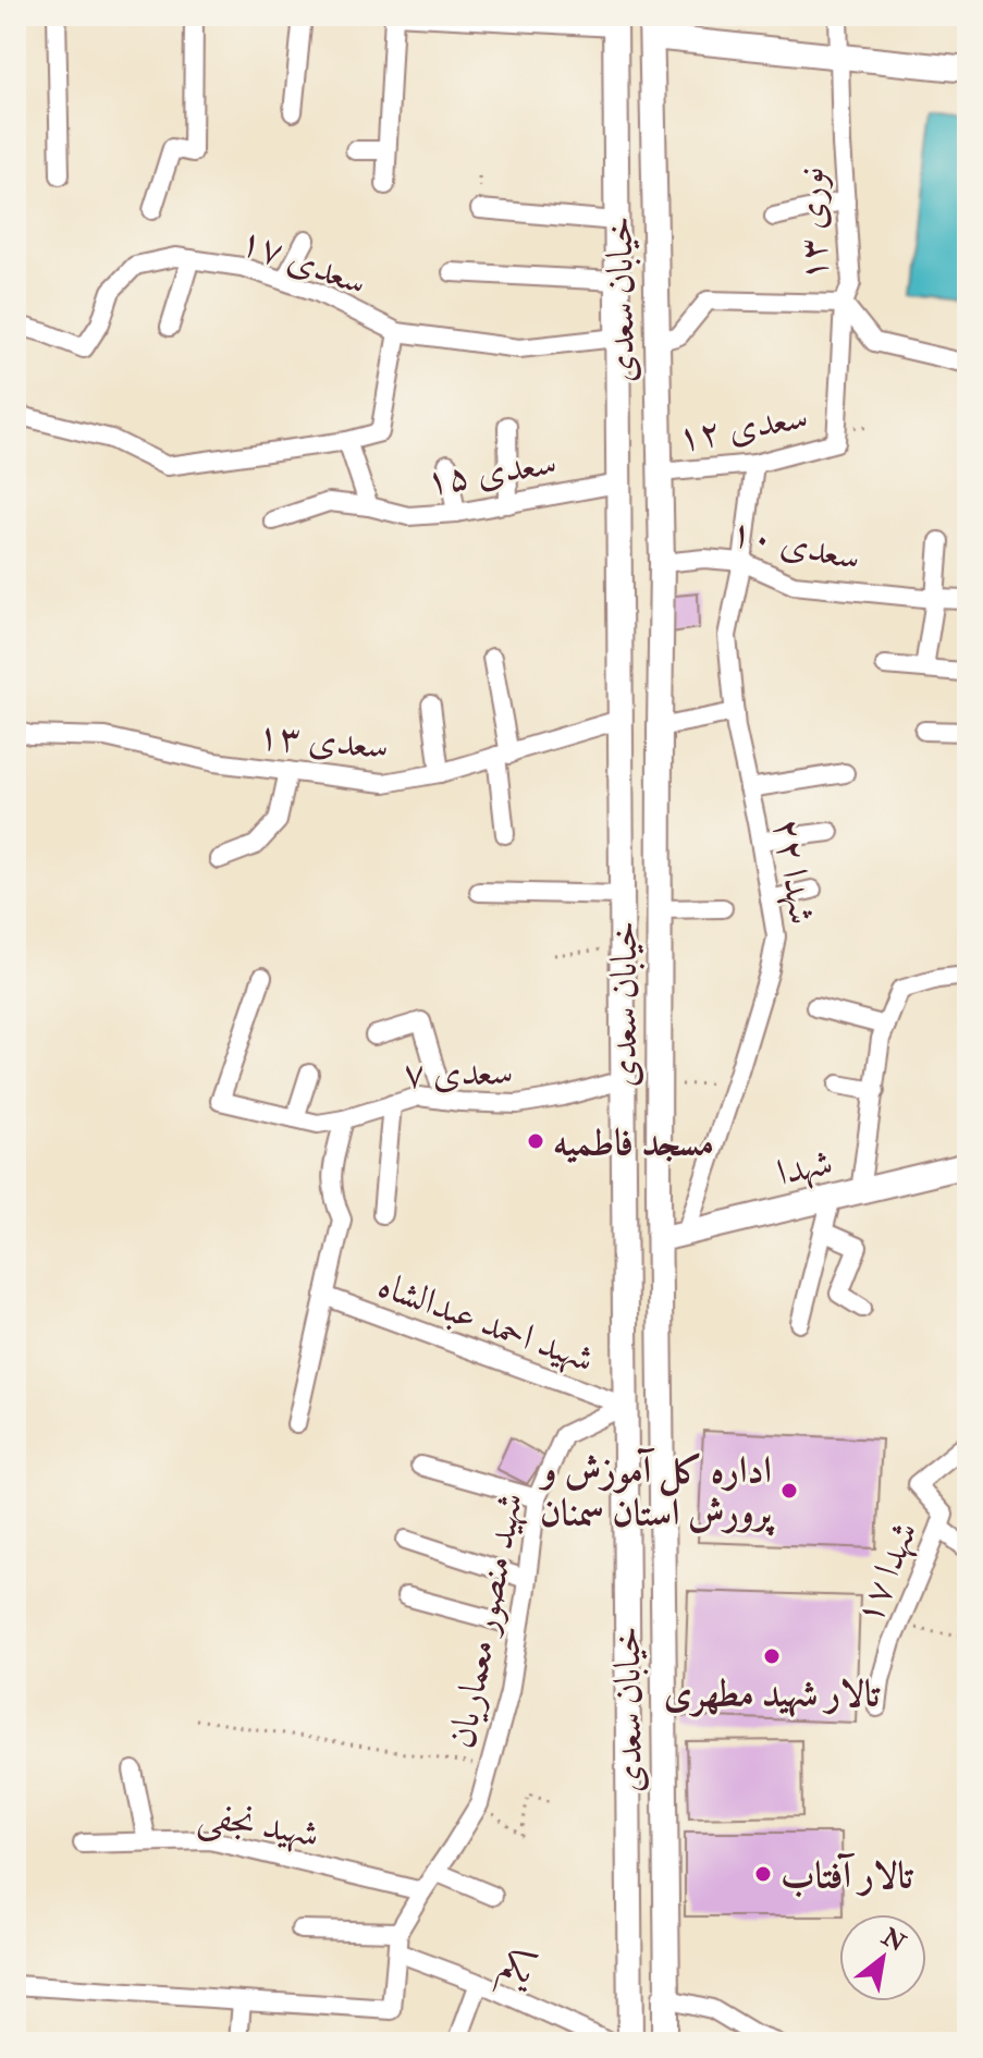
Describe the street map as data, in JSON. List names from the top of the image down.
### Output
{
  "streets": {
    "main road": ["خیابان سعدی", "شهدا"],
    "street": [
      "نوری ۱۳",
      "سعدی ۱۷",
      "سعدی ۱۲",
      "سعدی ۱۵",
      "سعدی ۱۰",
      "سعدی ۱۳",
      "شهدا ۲۲",
      "سعدی ۷",
      "شهید احمد عبدالشاه",
      "شهدا ۱۷",
      "شهید منصور معماریان",
      "شهید نجفی",
      "یکم"
    ]
  },
  "crossings": [
    ["نوری ۱۳", "سعدی ۱۲"],
    ["سعدی ۱۷", "خیابان سعدی"],
    ["خیابان سعدی", "سعدی ۱۲"],
    ["خیابان سعدی", "سعدی ۱۵"],
    ["خیابان سعدی", "سعدی ۱۰"],
    ["خیابان سعدی", "سعدی ۱۳"],
    ["خیابان سعدی", "سعدی ۷"],
    ["خیابان سعدی", "شهدا"],
    ["خیابان سعدی", "شهید احمد عبدالشاه"],
    ["خیابان سعدی", "شهید منصور معماریان"],
    ["سعدی ۱۲", "شهدا ۲۲"],
    ["سعدی ۱۰", "شهدا ۲۲"],
    ["شهدا ۲۲", "شهدا"],
    ["شهید احمد عبدالشاه", "شهید منصور معماریان"],
    ["شهید منصور معماریان", "شهید نجفی"],
    ["شهید منصور معماریان", "یکم"]
  ],
  "places": [
    "مسجد فاطمیه",
    "اداره کل آموزش و پرورش استان سمنان",
    "تالار شهید مطهری",
    "تالار آفتاب"
  ],
  "north": "top right"
}
